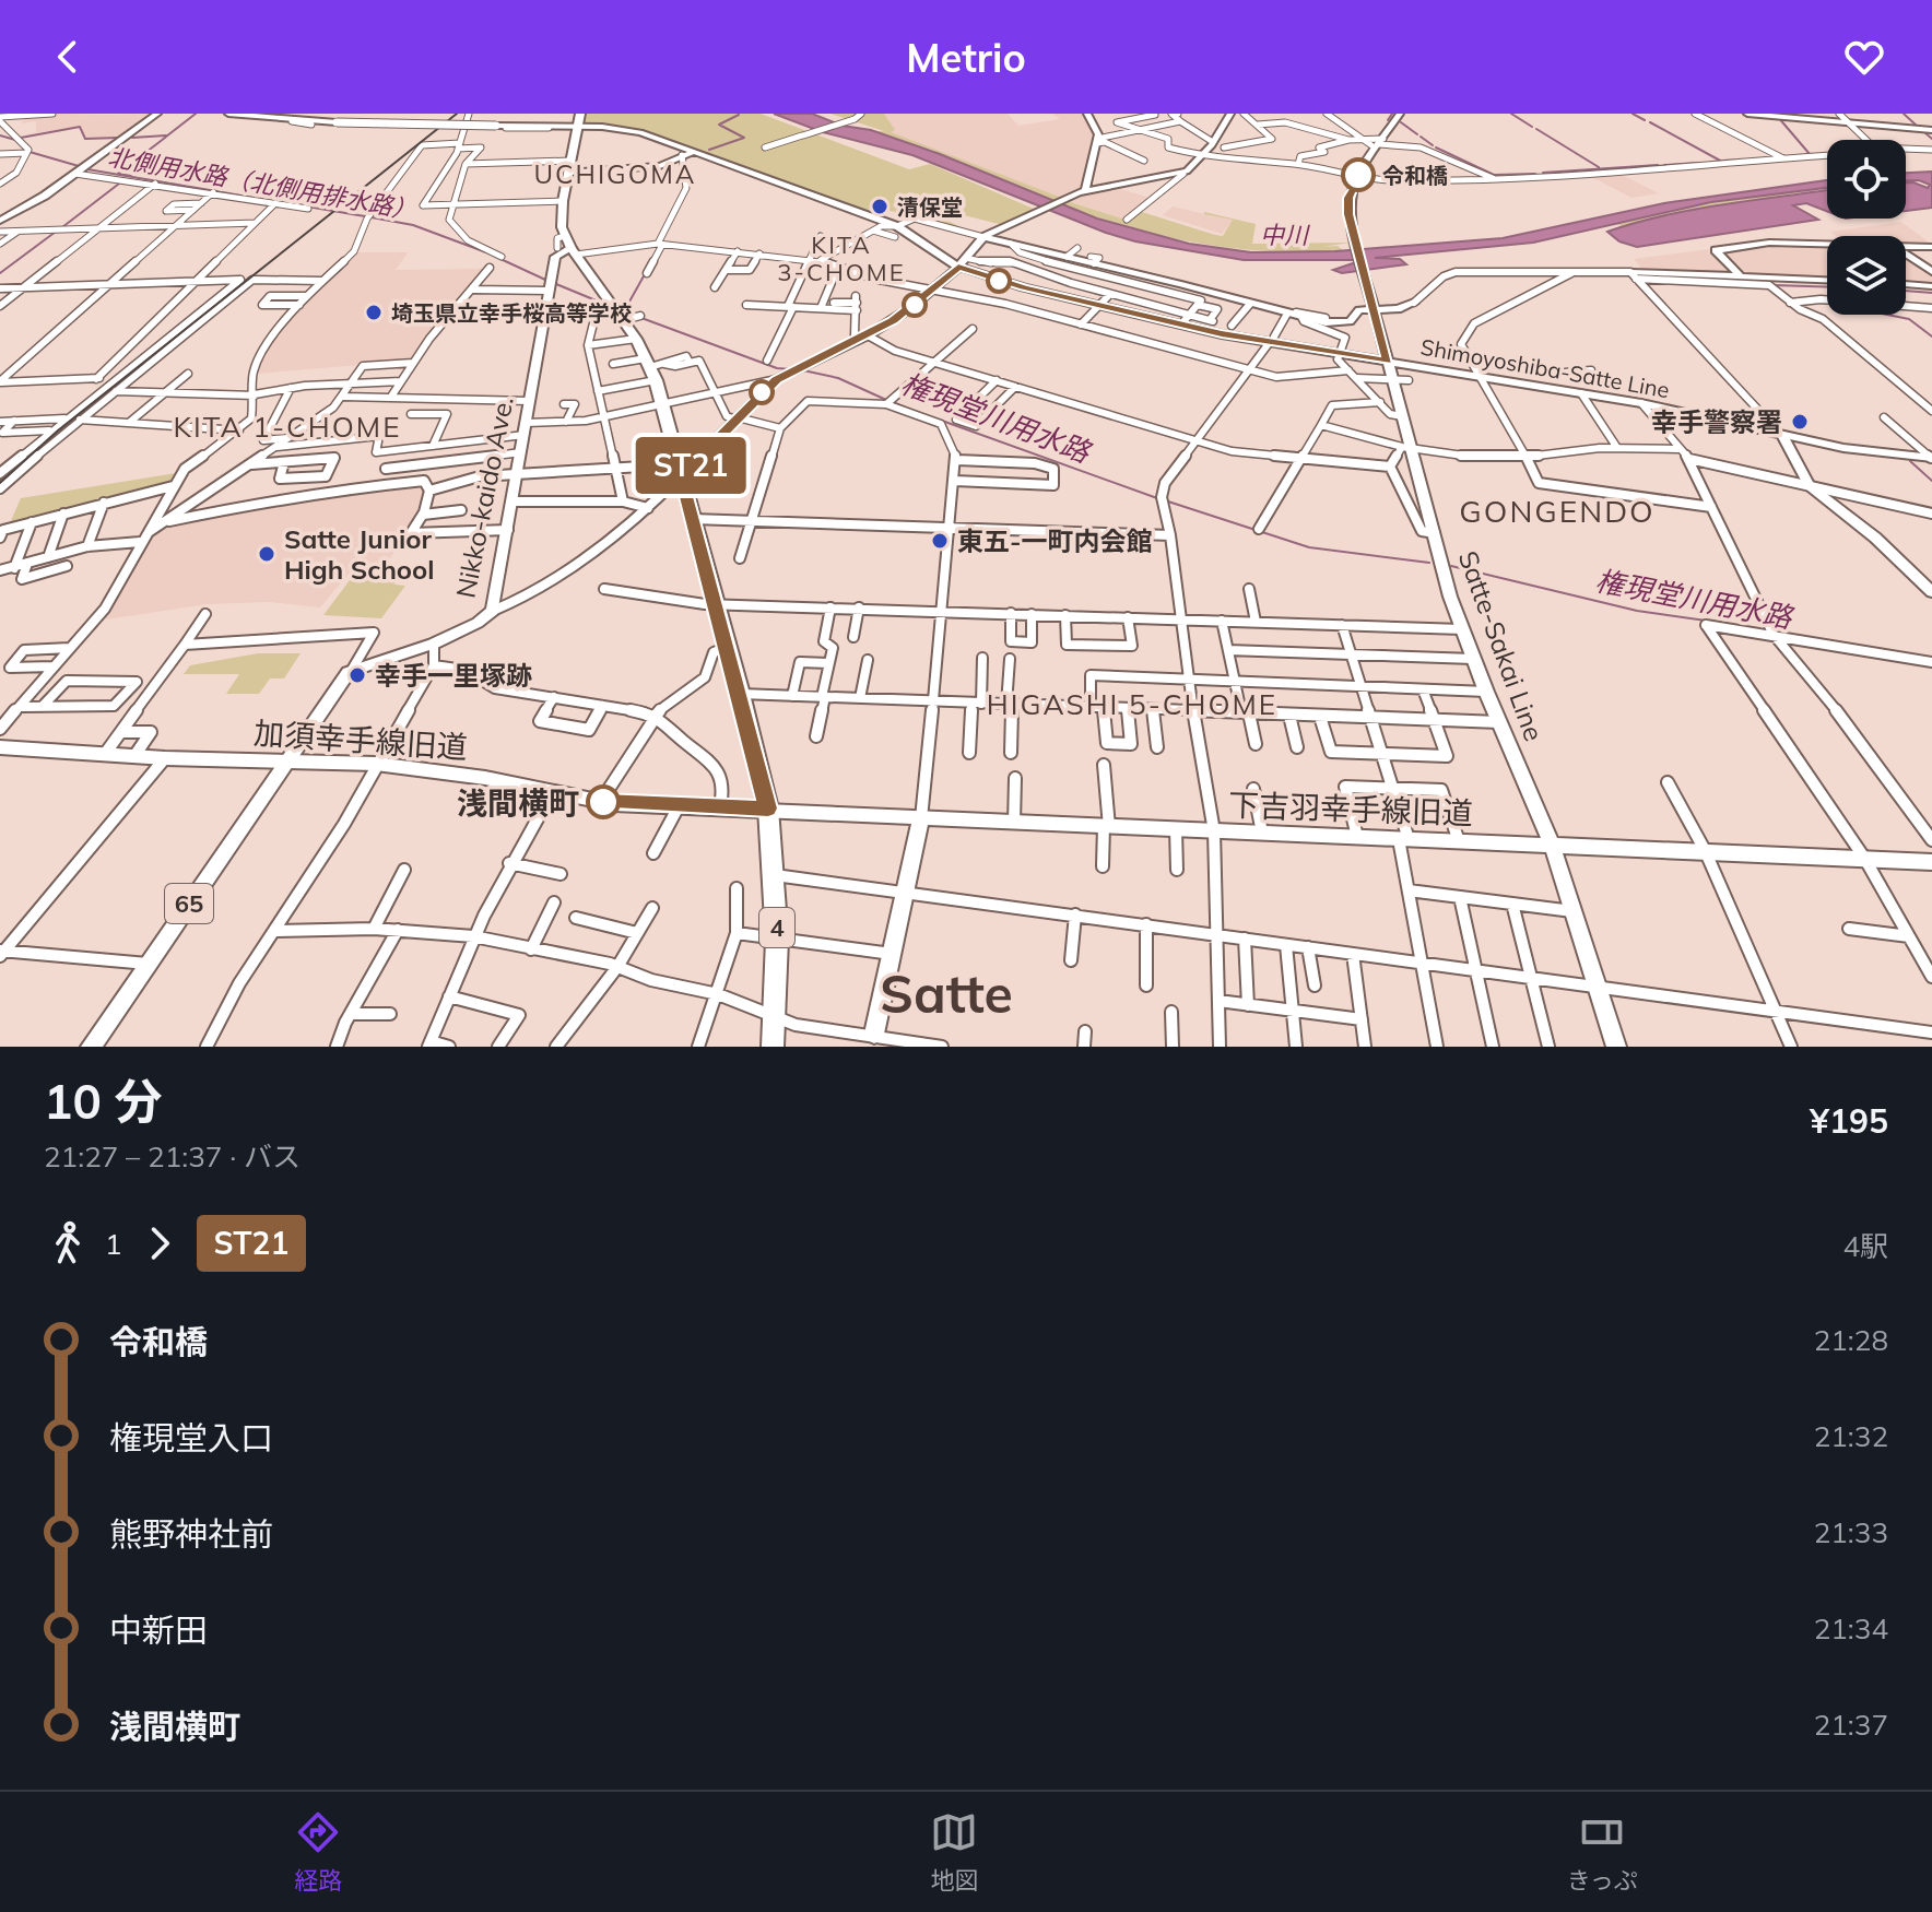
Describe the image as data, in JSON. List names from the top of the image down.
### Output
{
  "streets": {
    "highway": ["4"],
    "street": [
      "Shimoyoshiba-Satte Line",
      "Nikko-kaido Ave.",
      "Satte-Sakai Line",
      "加須幸手線旧道",
      "下吉羽幸手線旧道",
      "65"
    ]
  },
  "crossings": [
    ["Shimoyoshiba-Satte Line", "Satte-Sakai Line"],
    ["Shimoyoshiba-Satte Line", "4"],
    ["Nikko-kaido Ave.", "65"],
    ["Nikko-kaido Ave.", "4"],
    ["Satte-Sakai Line", "下吉羽幸手線旧道"],
    ["加須幸手線旧道", "下吉羽幸手線旧道"],
    ["加須幸手線旧道", "65"],
    ["加須幸手線旧道", "4"],
    ["下吉羽幸手線旧道", "4"]
  ],
  "districts": [
    "UCHIGOMA",
    "KITA 3-CHOME",
    "KITA 1-CHOME",
    "GONGENDO",
    "HIGASHI 5-CHOME",
    "Satte"
  ],
  "water": ["北側用水路（北側用排水路）", "中川", "権現堂川用水路"],
  "places": [
    "令和橋",
    "清保堂",
    "埼玉県立幸手桜高等学校",
    "幸手警察署",
    "東五-一町内会館",
    "Satte Junior High School",
    "幸手一里塚跡",
    "浅間横町"
  ],
  "lines": ["bus line ST21"],
  "page": {
    "header": "Metrio",
    "on_map": "ST21",
    "heading": ["10 分", "21:27 – 21:37 · バス", "¥195"],
    "legs": ["1", "ST21", "4駅"],
    "list": [
      {
        "name": "令和橋",
        "value": "21:28"
      },
      {
        "name": "権現堂入口",
        "value": "21:32"
      },
      {
        "name": "熊野神社前",
        "value": "21:33"
      },
      {
        "name": "中新田",
        "value": "21:34"
      },
      {
        "name": "浅間横町",
        "value": "21:37"
      }
    ],
    "tabs": ["経路", "地図", "きっぷ"]
  }
}
